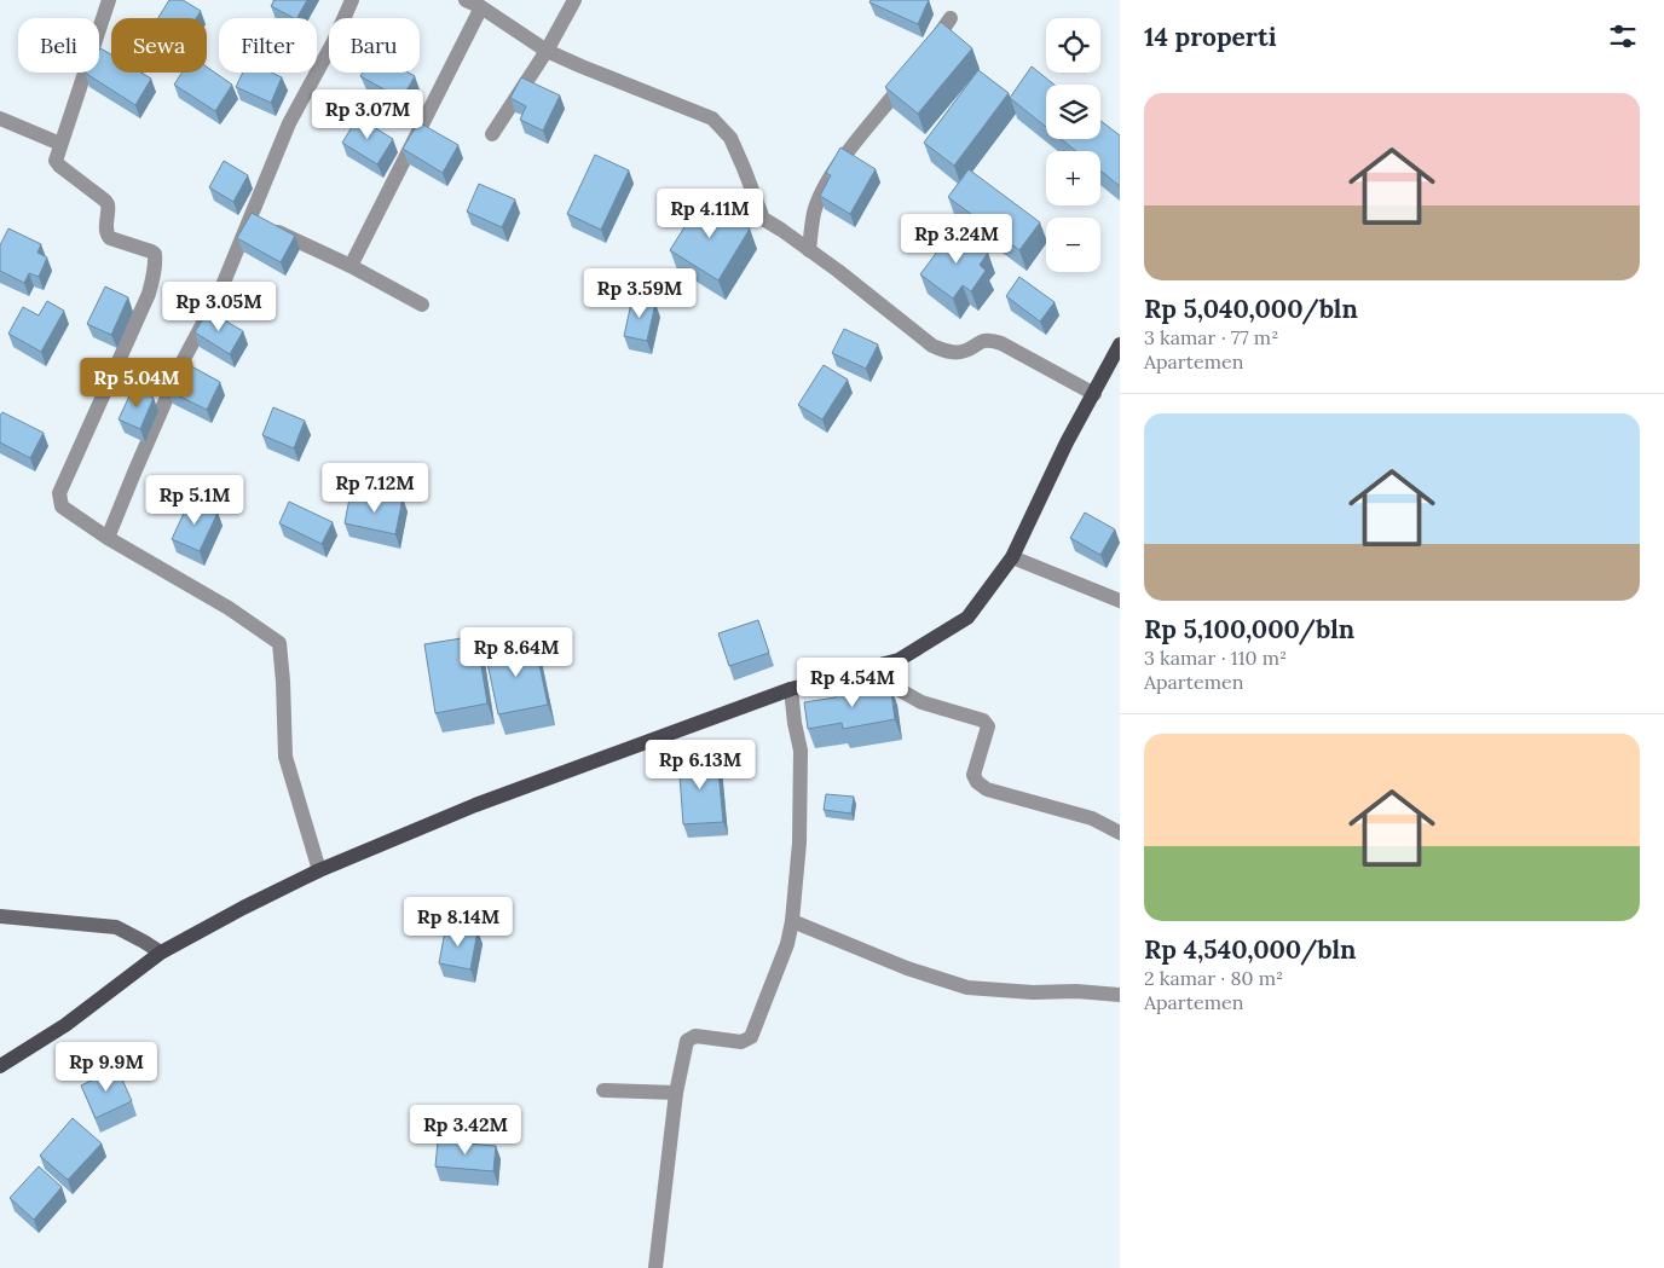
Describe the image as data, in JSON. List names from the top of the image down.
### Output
{
  "page": {
    "heading": "14 properti",
    "map_buttons": ["+", "−"],
    "chip": [
      "Beli",
      "Sewa",
      "Filter",
      "Baru"
    ],
    "list": [
      {
        "name": "Rp 5,040,000/bln",
        "note": "3 kamar · 77 m² · Apartemen"
      },
      {
        "name": "Rp 5,100,000/bln",
        "note": "3 kamar · 110 m² · Apartemen"
      },
      {
        "name": "Rp 4,540,000/bln",
        "note": "2 kamar · 80 m² · Apartemen"
      }
    ],
    "price": [
      "Rp 3.07M",
      "Rp 4.11M",
      "Rp 3.24M",
      "Rp 3.59M",
      "Rp 3.05M",
      "Rp 5.04M",
      "Rp 7.12M",
      "Rp 5.1M",
      "Rp 8.64M",
      "Rp 4.54M",
      "Rp 6.13M",
      "Rp 8.14M",
      "Rp 9.9M",
      "Rp 3.42M"
    ]
  }
}
